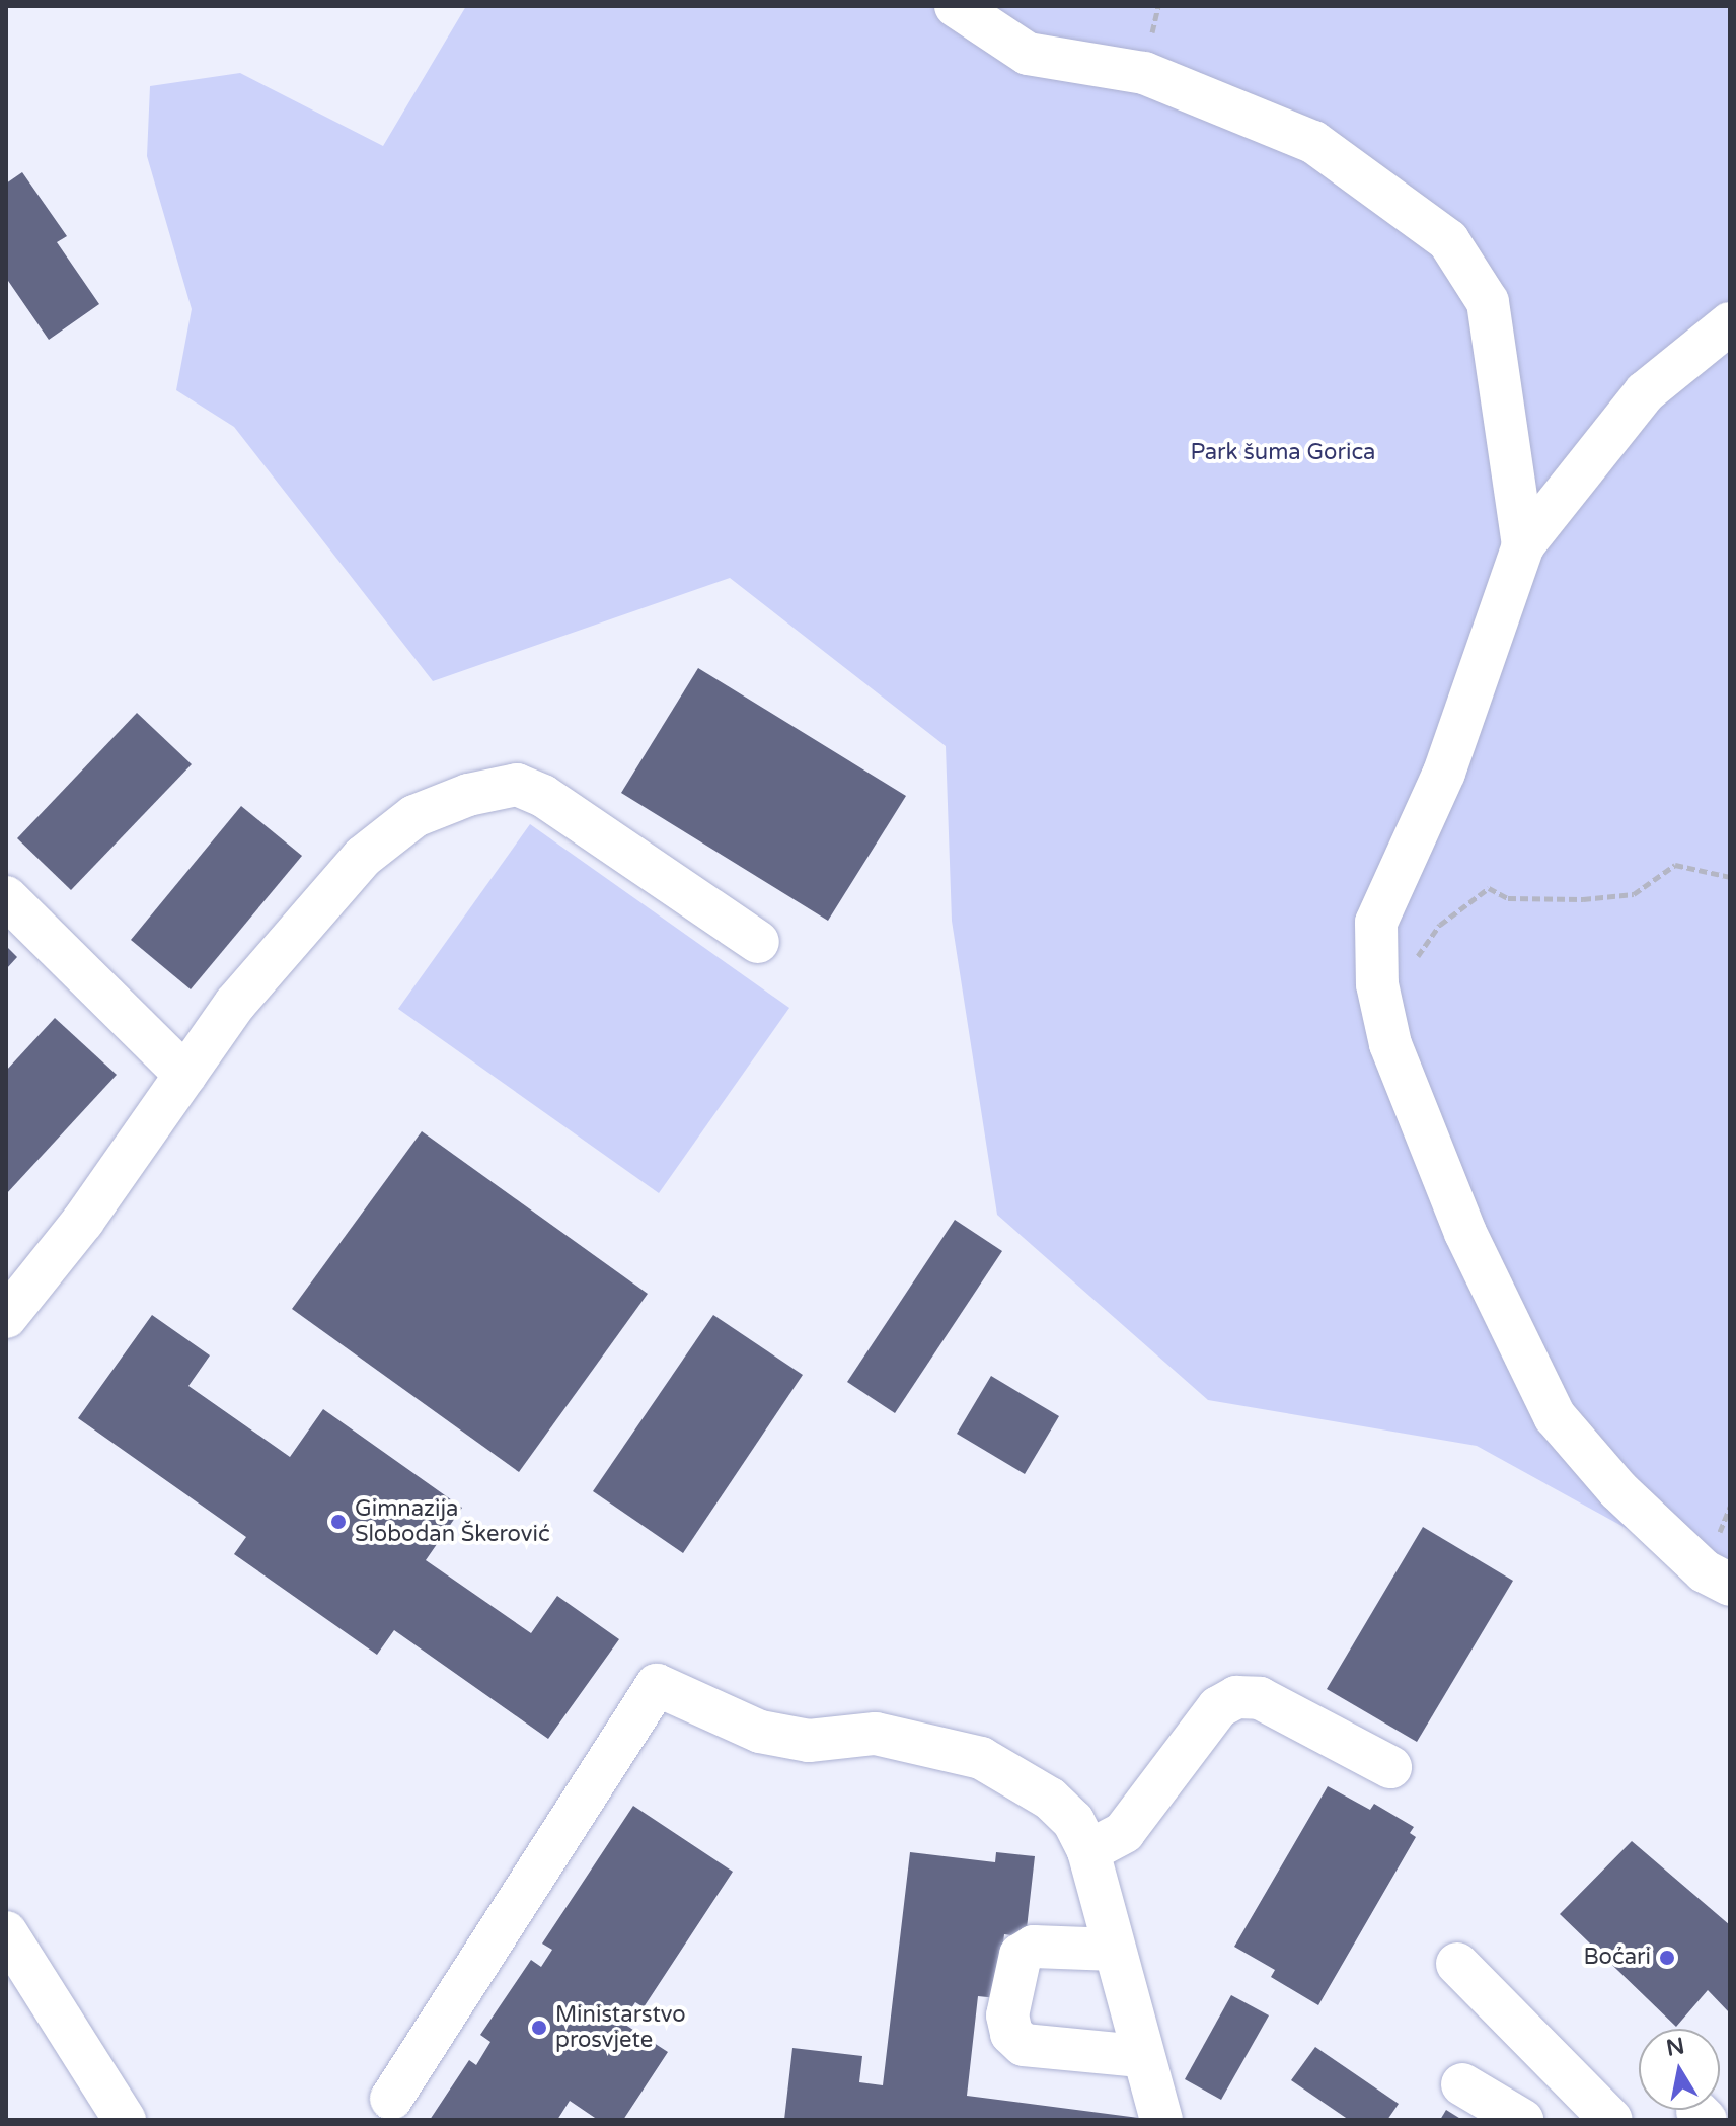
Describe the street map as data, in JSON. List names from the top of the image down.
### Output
{
  "parks": ["Park šuma Gorica"],
  "places": ["Gimnazija Slobodan Škerović", "Boćari", "Ministarstvo prosvjete"],
  "north": "top"
}
